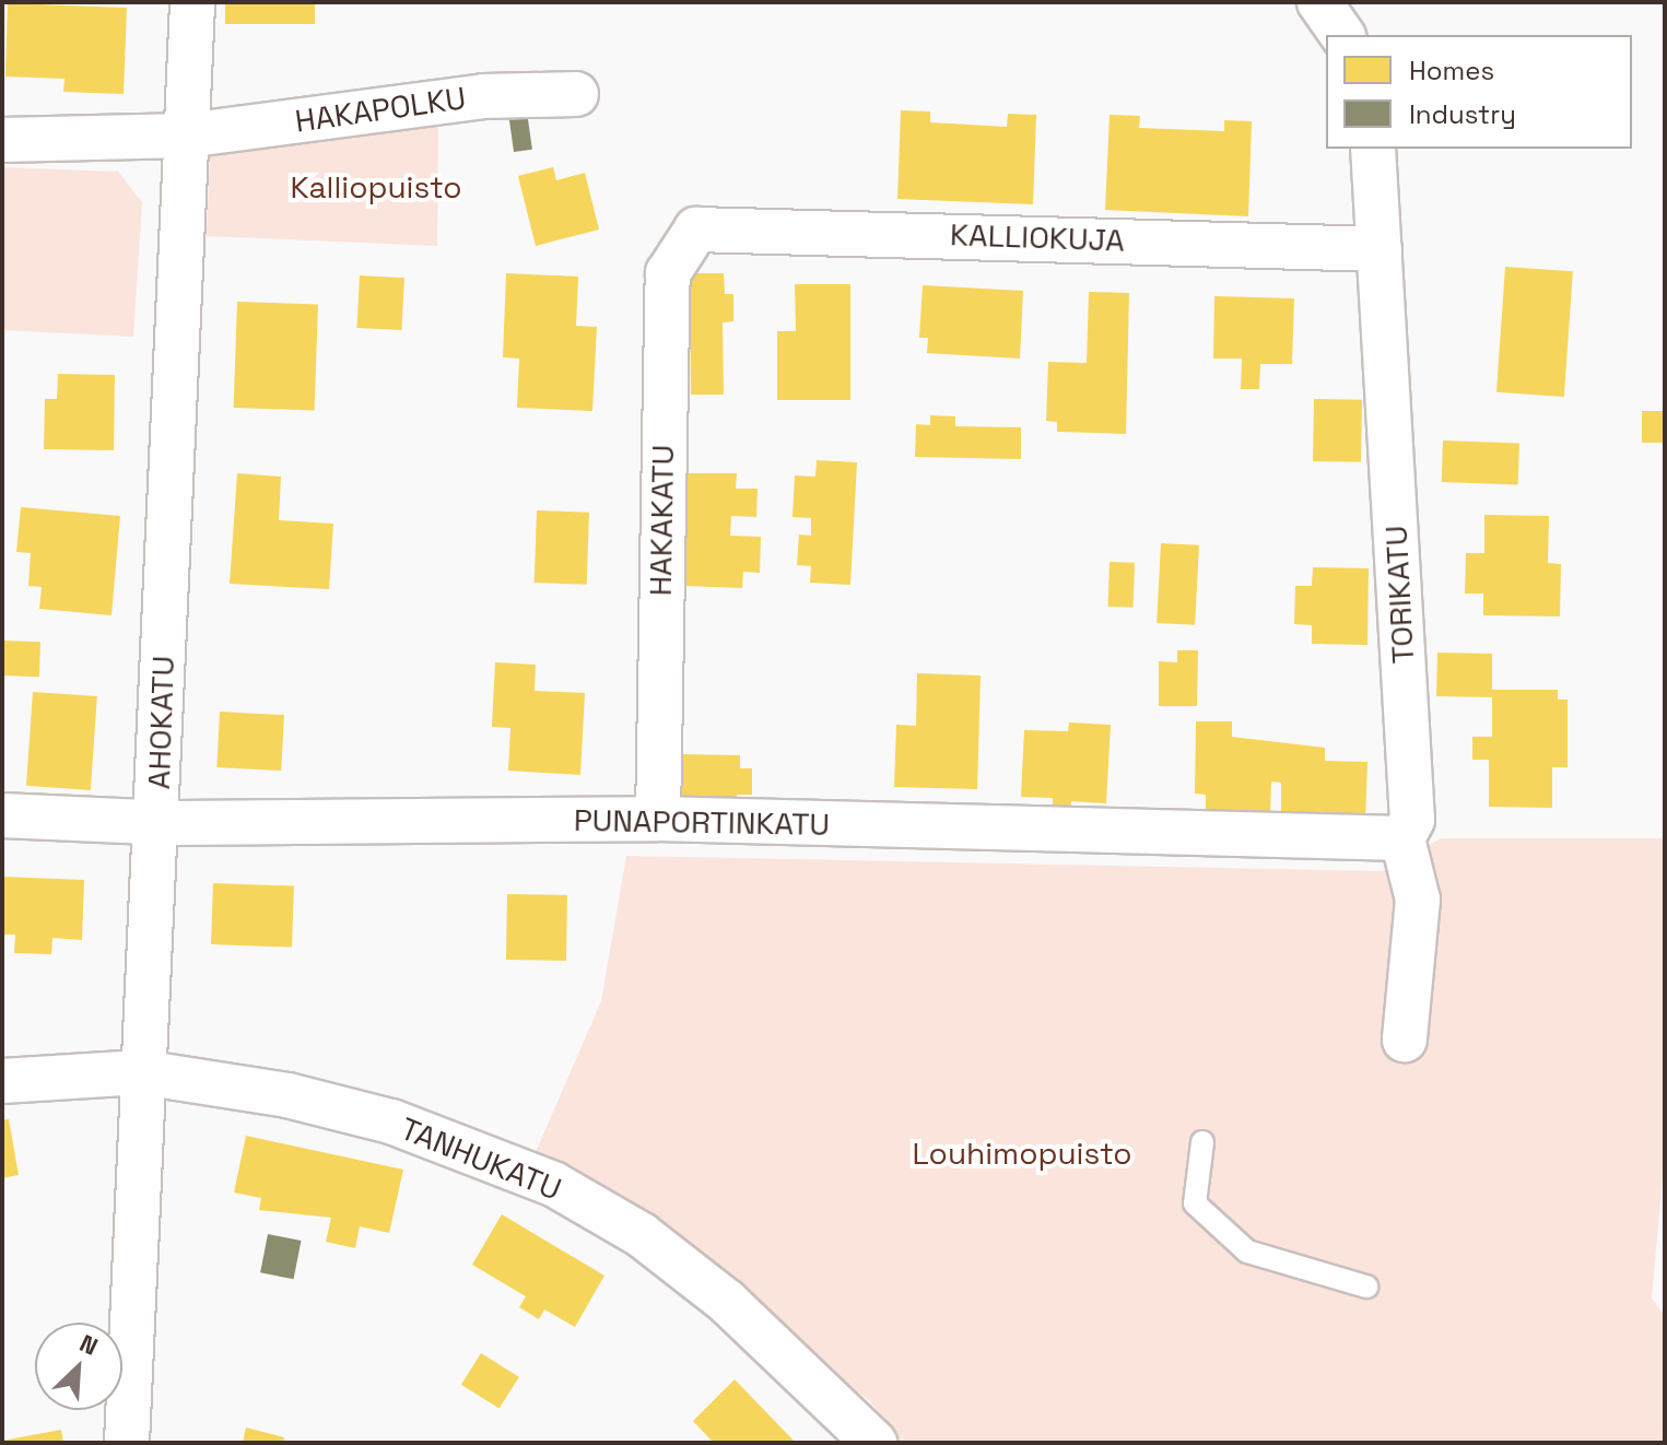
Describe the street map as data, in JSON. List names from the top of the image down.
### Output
{
  "streets": {
    "street": [
      "HAKAPOLKU",
      "KALLIOKUJA",
      "HAKAKATU",
      "TORIKATU",
      "AHOKATU",
      "PUNAPORTINKATU",
      "TANHUKATU"
    ]
  },
  "crossings": [
    ["HAKAPOLKU", "AHOKATU"],
    ["KALLIOKUJA", "HAKAKATU"],
    ["KALLIOKUJA", "TORIKATU"],
    ["HAKAKATU", "PUNAPORTINKATU"],
    ["TORIKATU", "PUNAPORTINKATU"],
    ["AHOKATU", "PUNAPORTINKATU"],
    ["AHOKATU", "TANHUKATU"]
  ],
  "parks": ["Kalliopuisto", "Louhimopuisto"],
  "legend": ["Homes", "Industry"],
  "north": "top right"
}
